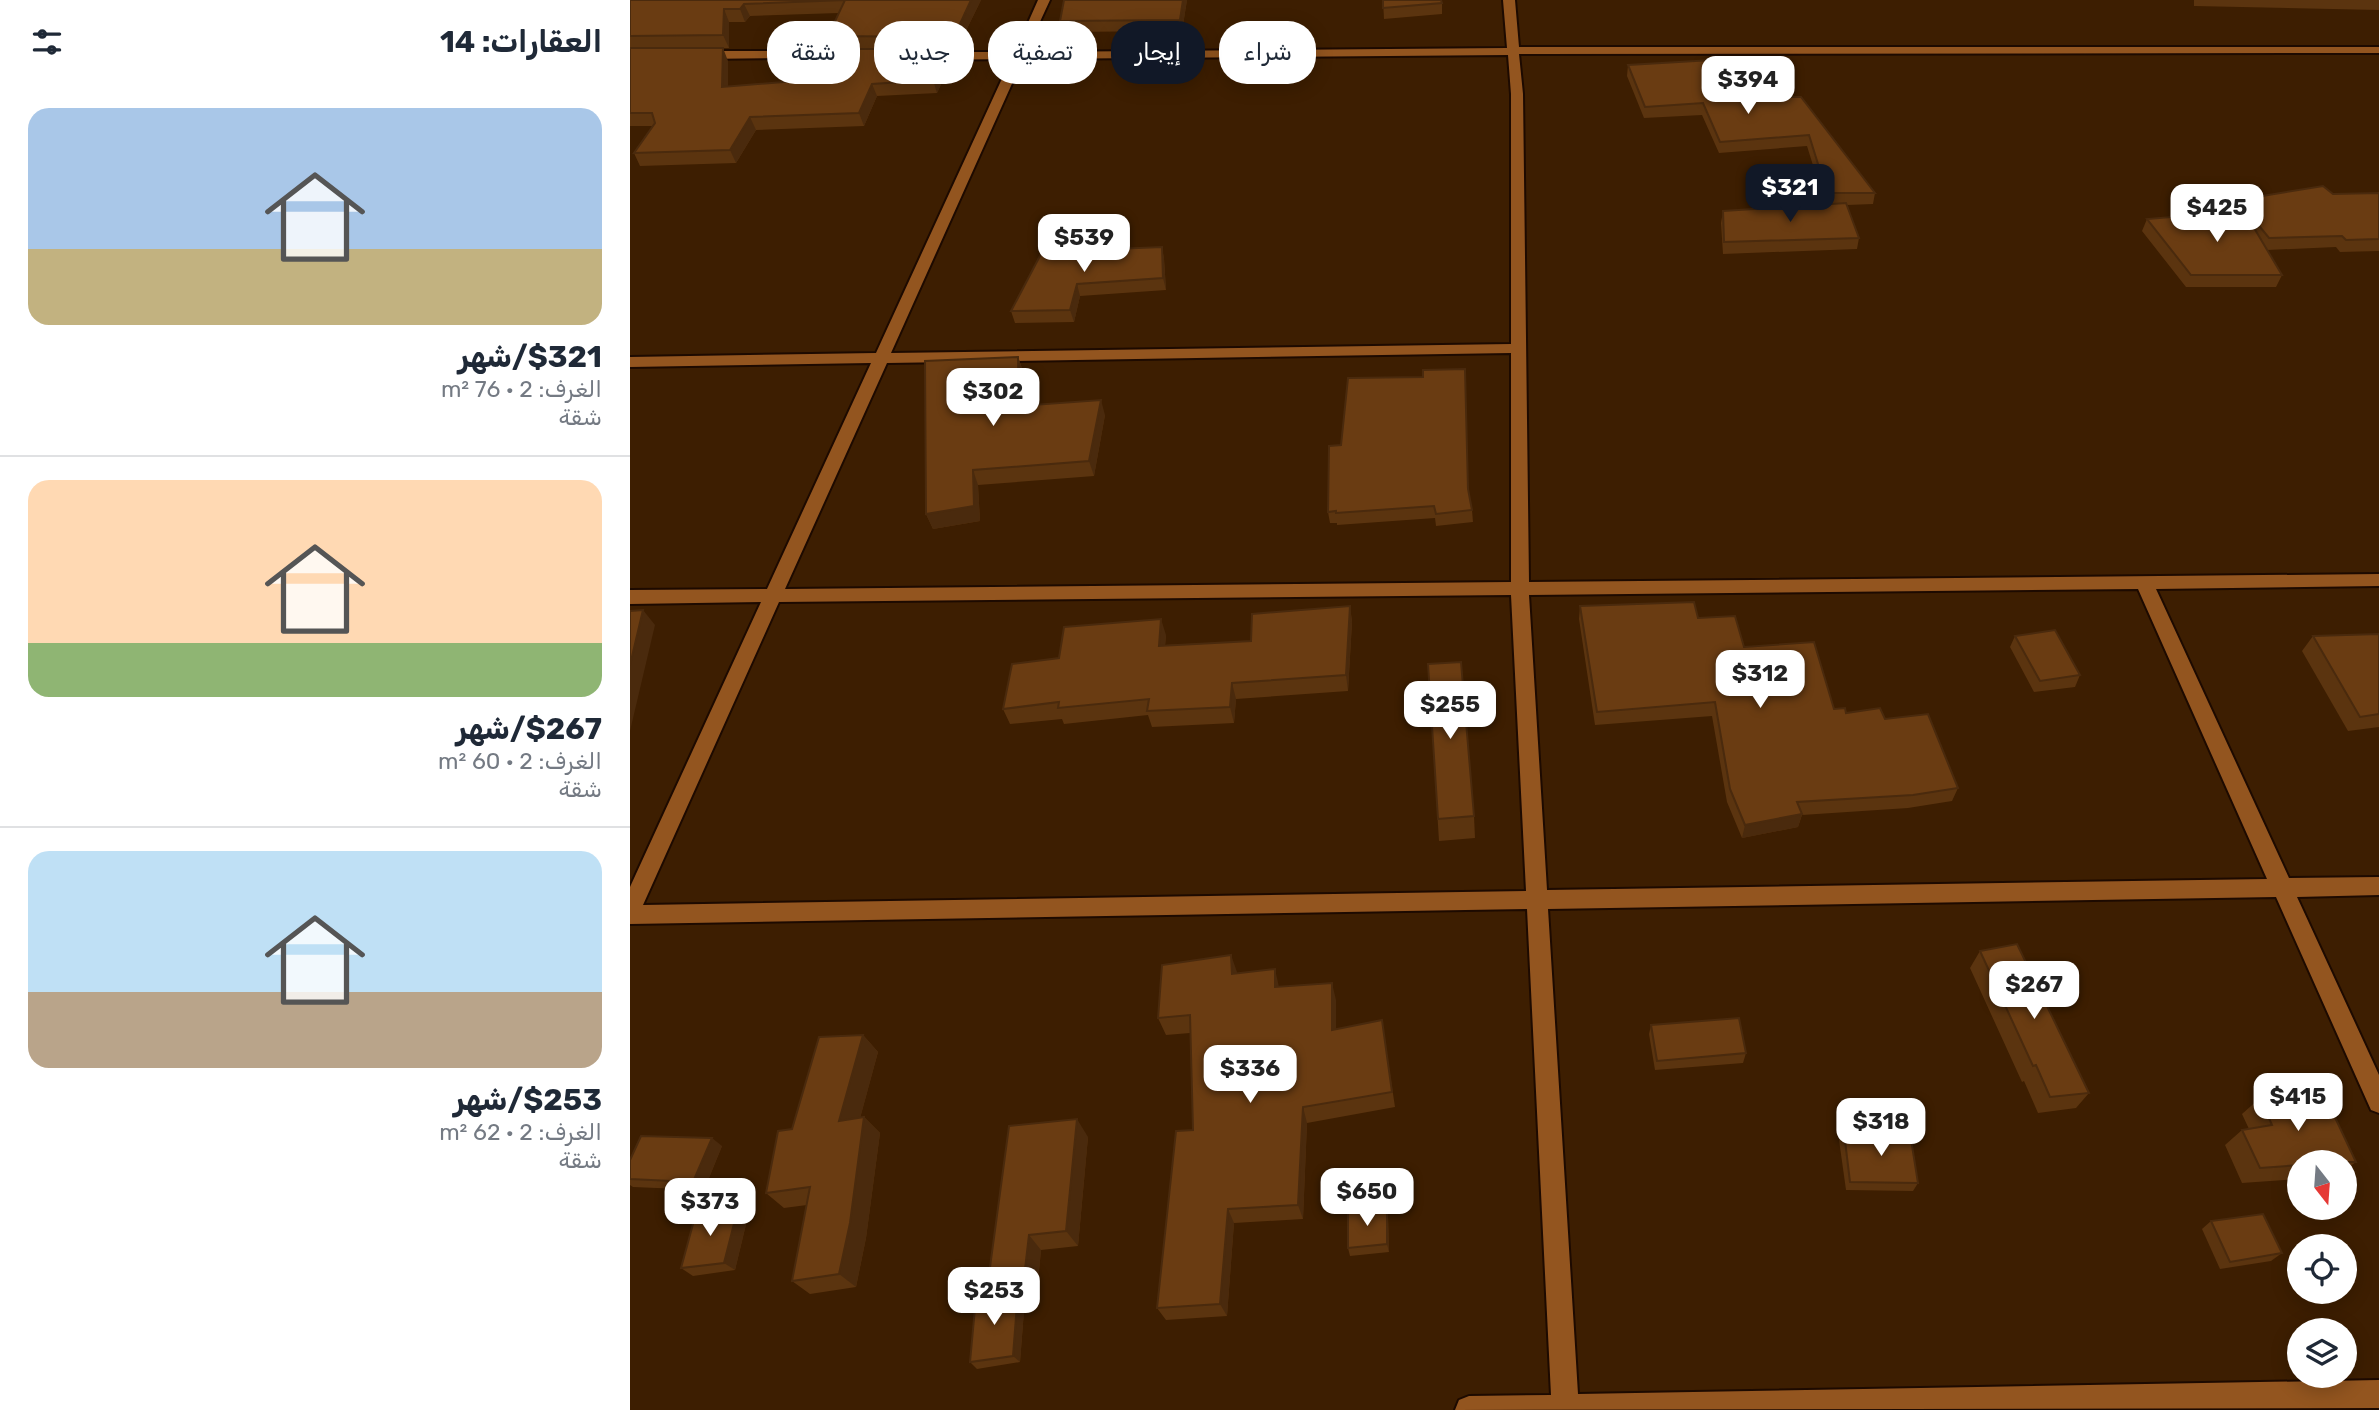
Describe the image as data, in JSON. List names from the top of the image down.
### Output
{
  "north": "bottom",
  "page": {
    "heading": "العقارات: 14",
    "chip": [
      "شراء",
      "إيجار",
      "تصفية",
      "جديد",
      "شقة"
    ],
    "price": [
      "$394",
      "$321",
      "$425",
      "$539",
      "$302",
      "$312",
      "$255",
      "$267",
      "$336",
      "$415",
      "$318",
      "$650",
      "$373",
      "$253"
    ],
    "list": [
      {
        "name": "$321/شهر",
        "note": "الغرف: 2 · 76 m² · شقة"
      },
      {
        "name": "$267/شهر",
        "note": "الغرف: 2 · 60 m² · شقة"
      },
      {
        "name": "$253/شهر",
        "note": "الغرف: 2 · 62 m² · شقة"
      }
    ]
  }
}
